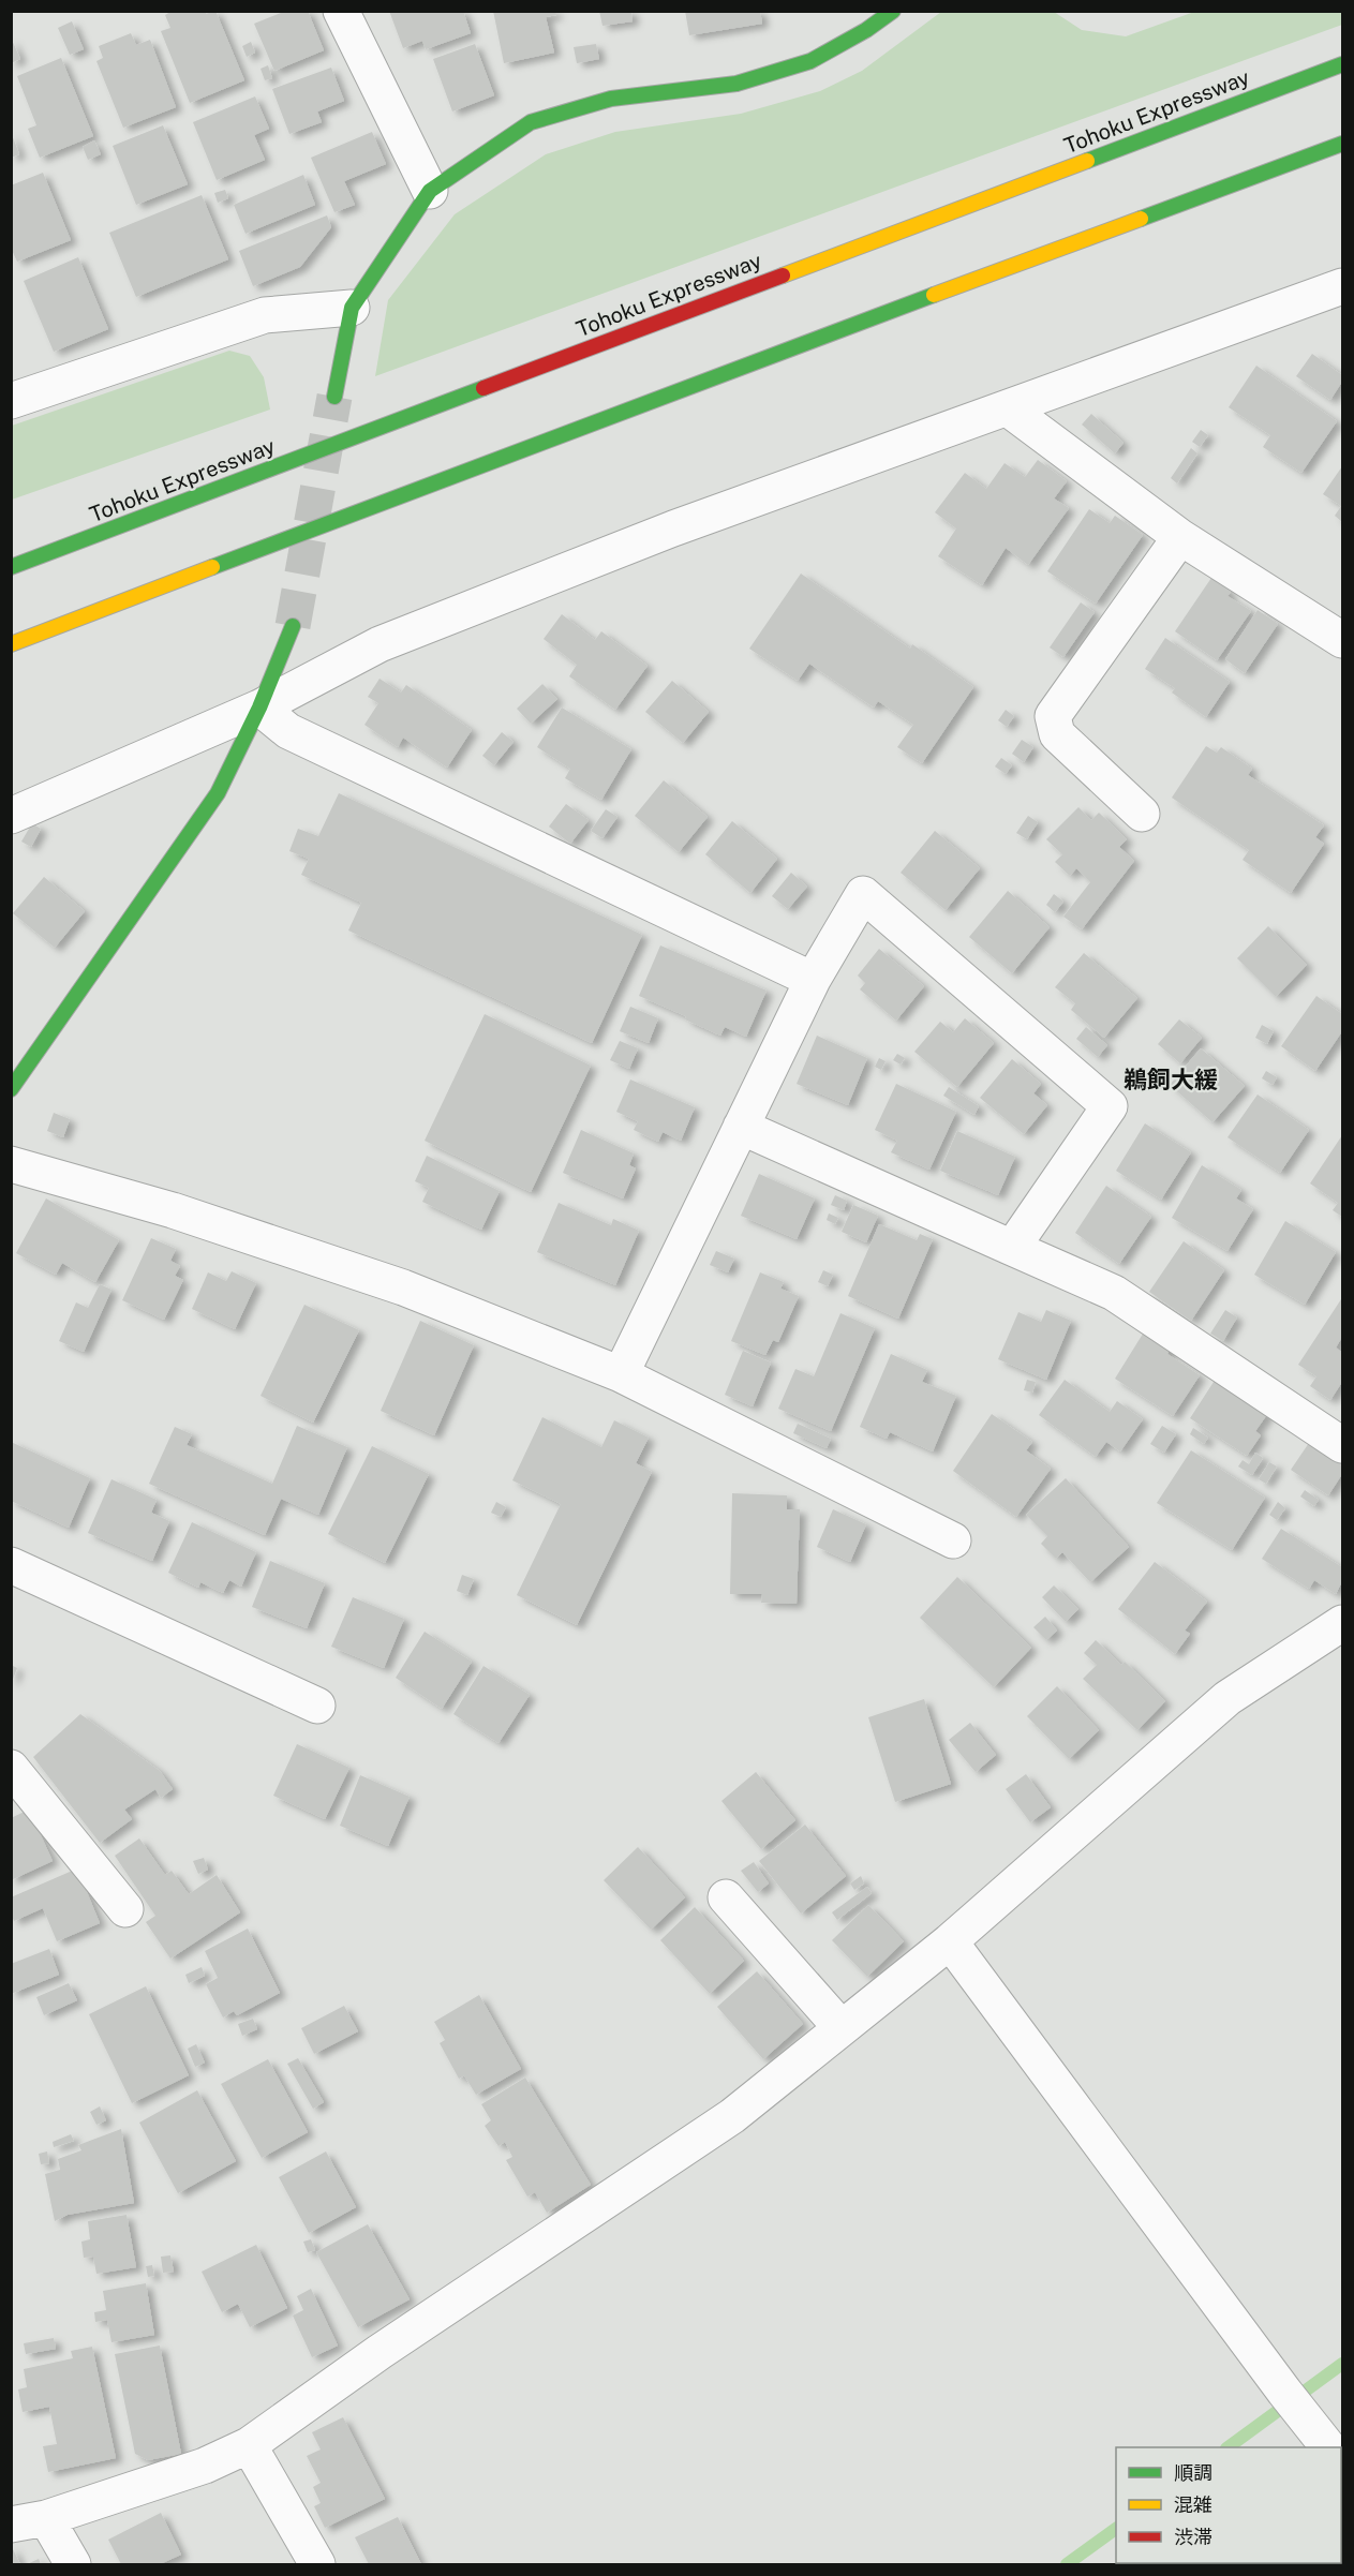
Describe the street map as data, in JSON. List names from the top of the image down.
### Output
{
  "streets": {
    "main road": ["Tohoku Expressway"]
  },
  "districts": ["鵜飼大緩"],
  "legend": ["順調", "混雑", "渋滞"]
}
